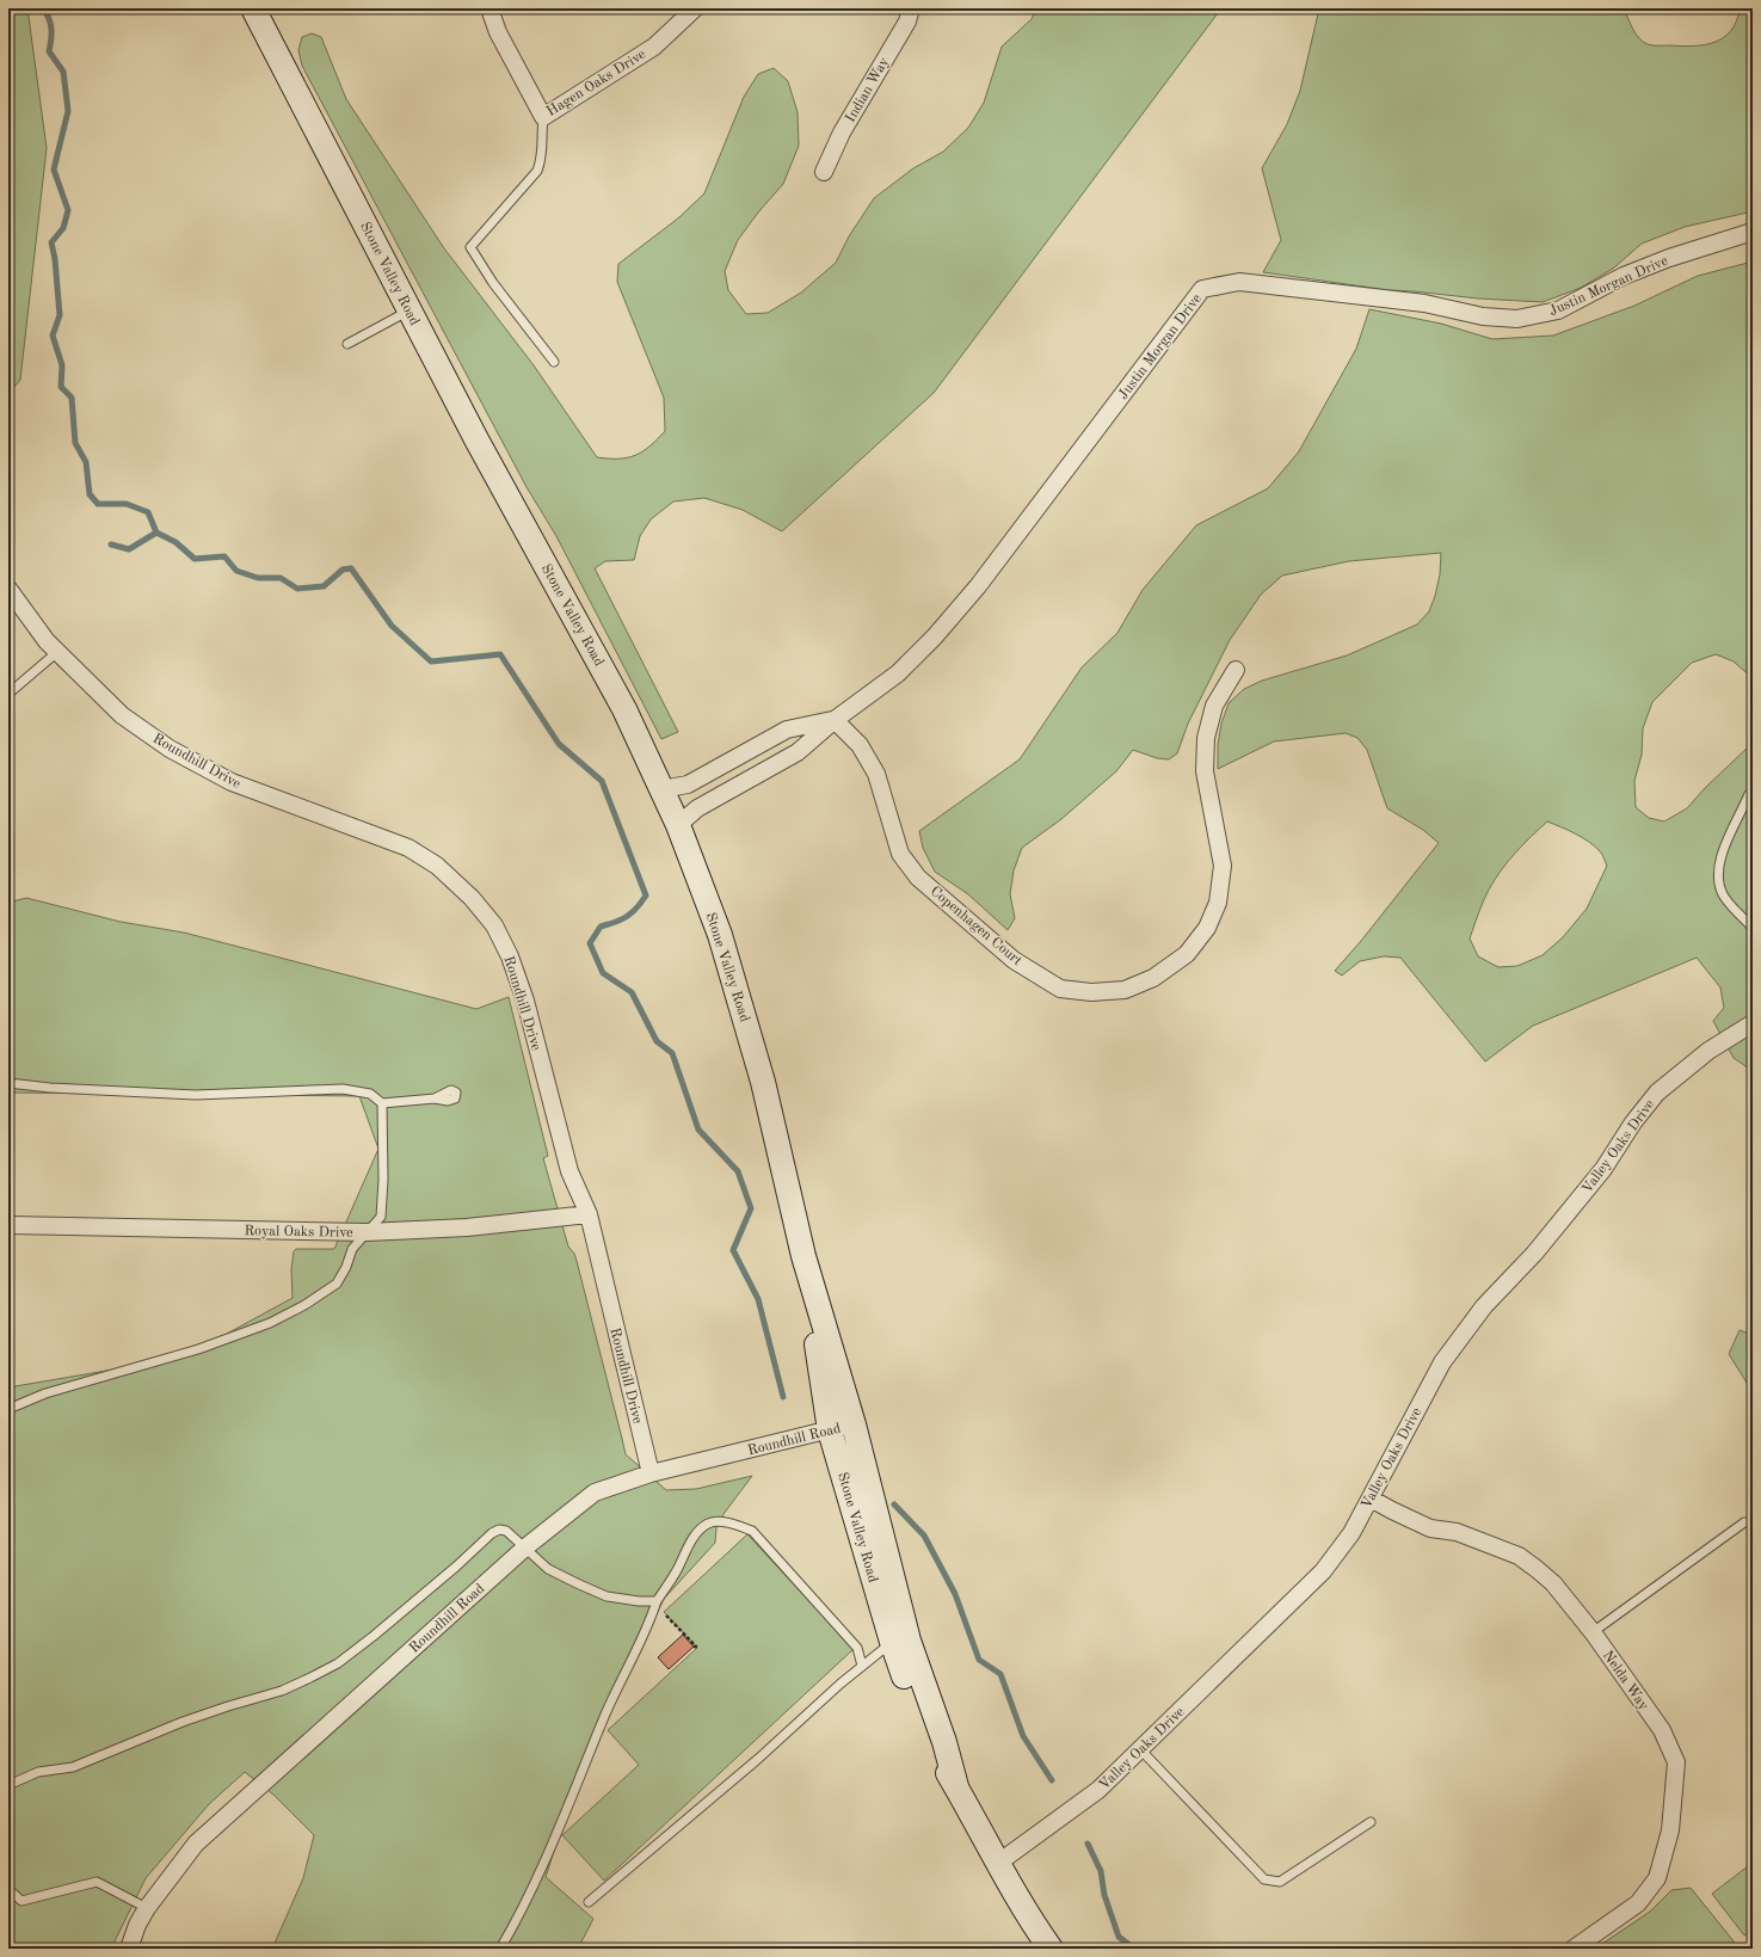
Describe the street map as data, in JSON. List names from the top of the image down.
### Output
{
  "streets": {
    "street": [
      "Hagen Oaks Drive",
      "Indian Way",
      "Stone Valley Road",
      "Justin Morgan Drive",
      "Roundhill Drive",
      "Copenhagen Court",
      "Valley Oaks Drive",
      "Royal Oaks Drive",
      "Roundhill Road",
      "Nelda Way"
    ]
  },
  "crossings": [
    ["Stone Valley Road", "Justin Morgan Drive"],
    ["Stone Valley Road", "Valley Oaks Drive"],
    ["Stone Valley Road", "Roundhill Road"],
    ["Justin Morgan Drive", "Copenhagen Court"],
    ["Roundhill Drive", "Royal Oaks Drive"],
    ["Roundhill Drive", "Roundhill Road"],
    ["Valley Oaks Drive", "Nelda Way"]
  ]
}
